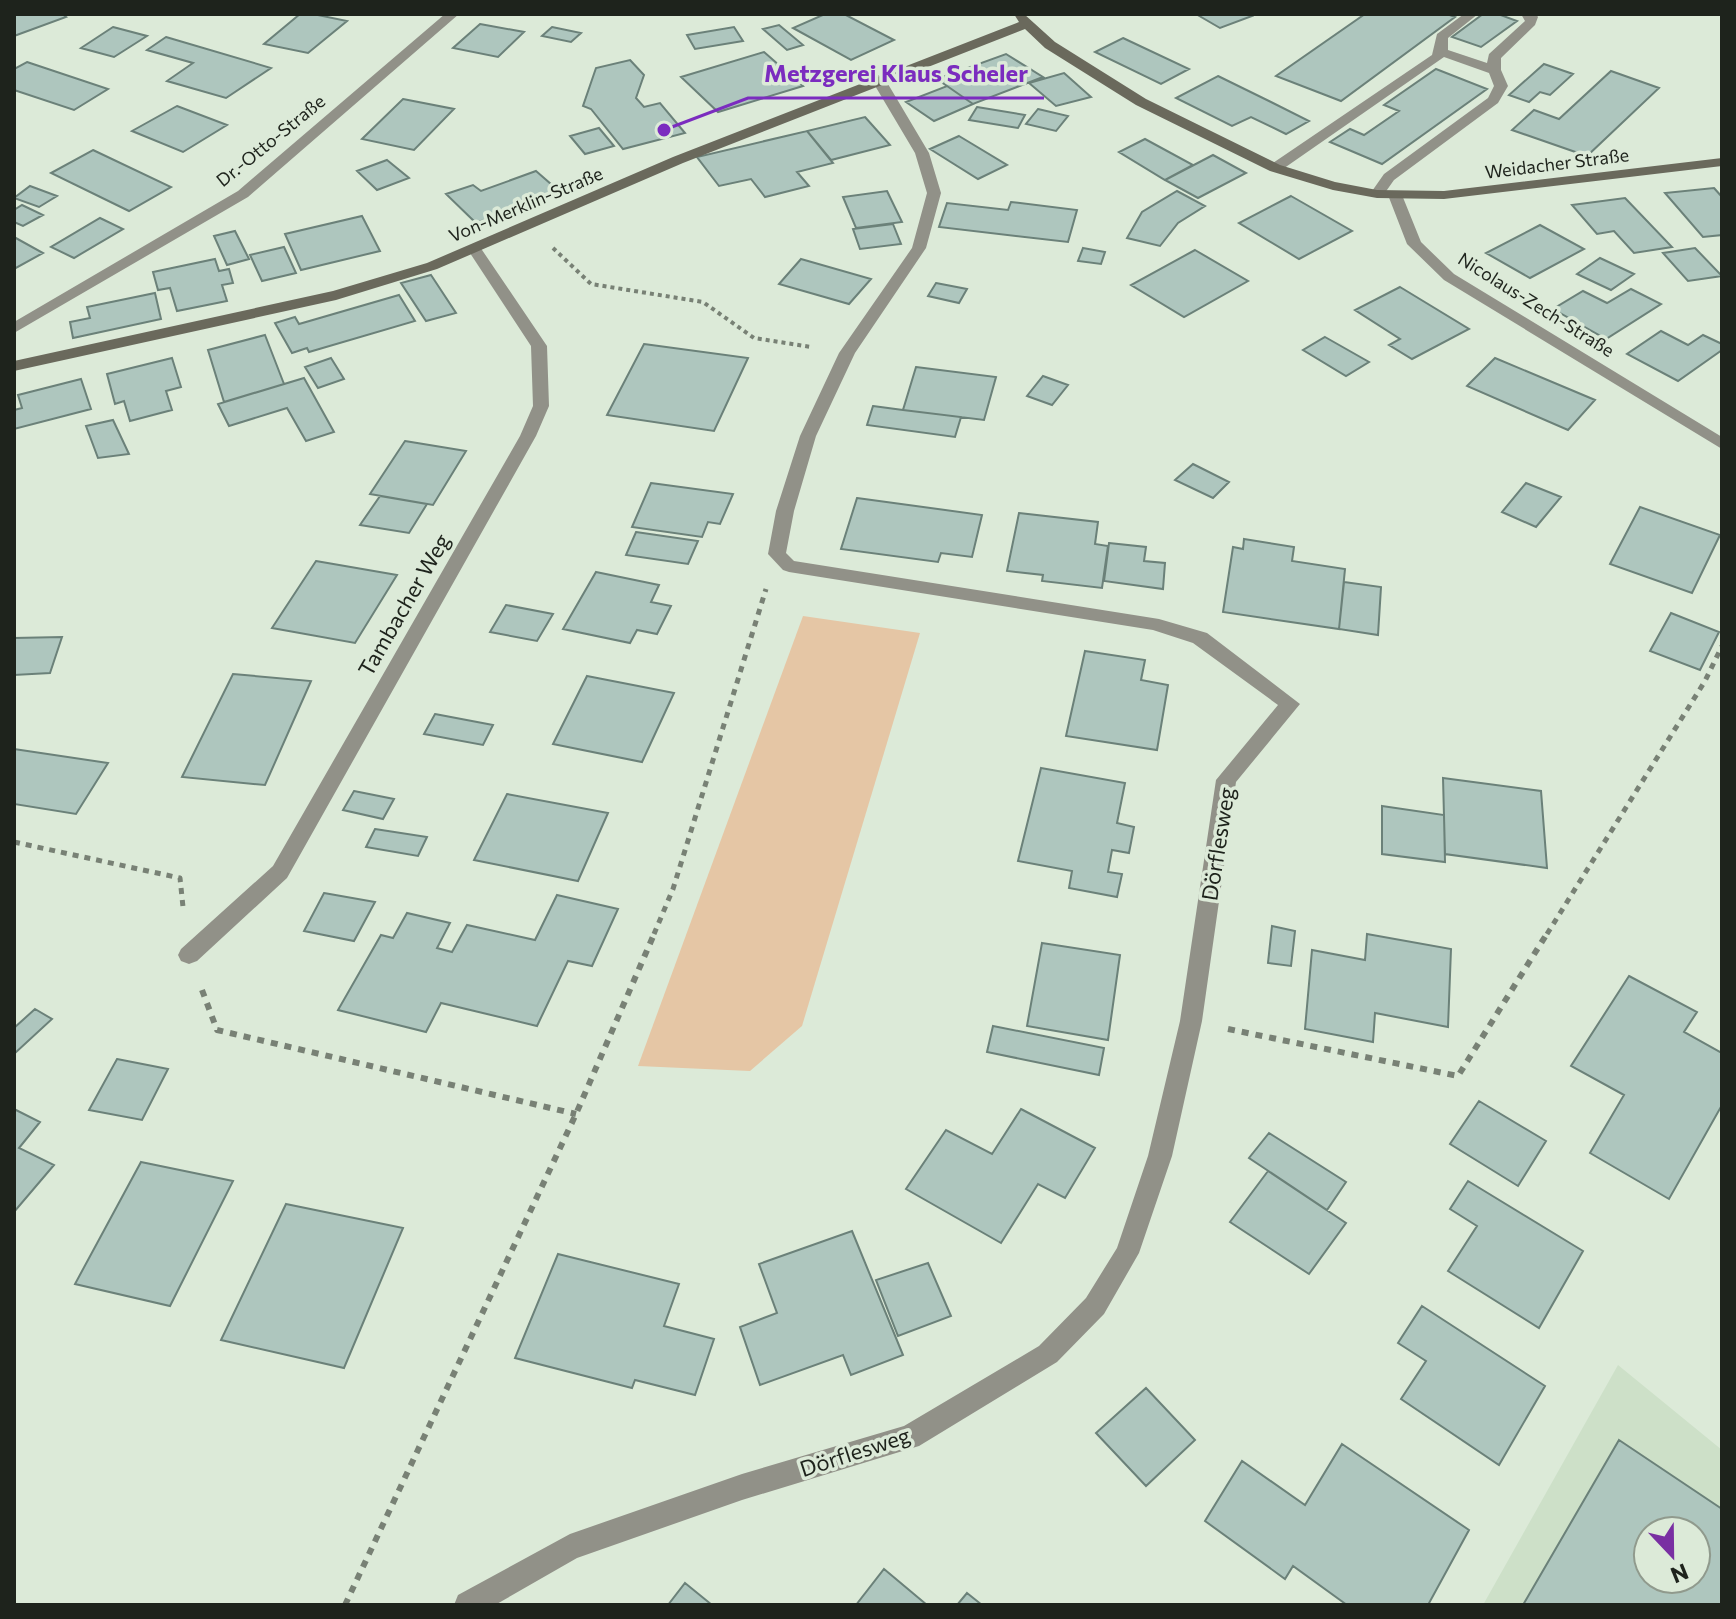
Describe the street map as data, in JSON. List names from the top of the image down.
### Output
{
  "streets": {
    "street": [
      "Dr.-Otto-Straße",
      "Weidacher Straße",
      "Von-Merklin-Straße",
      "Nicolaus-Zech-Straße",
      "Tambacher Weg",
      "Dörflesweg"
    ]
  },
  "crossings": [
    ["Weidacher Straße", "Nicolaus-Zech-Straße"],
    ["Von-Merklin-Straße", "Tambacher Weg"]
  ],
  "places": ["Metzgerei Klaus Scheler"],
  "north": "bottom"
}
